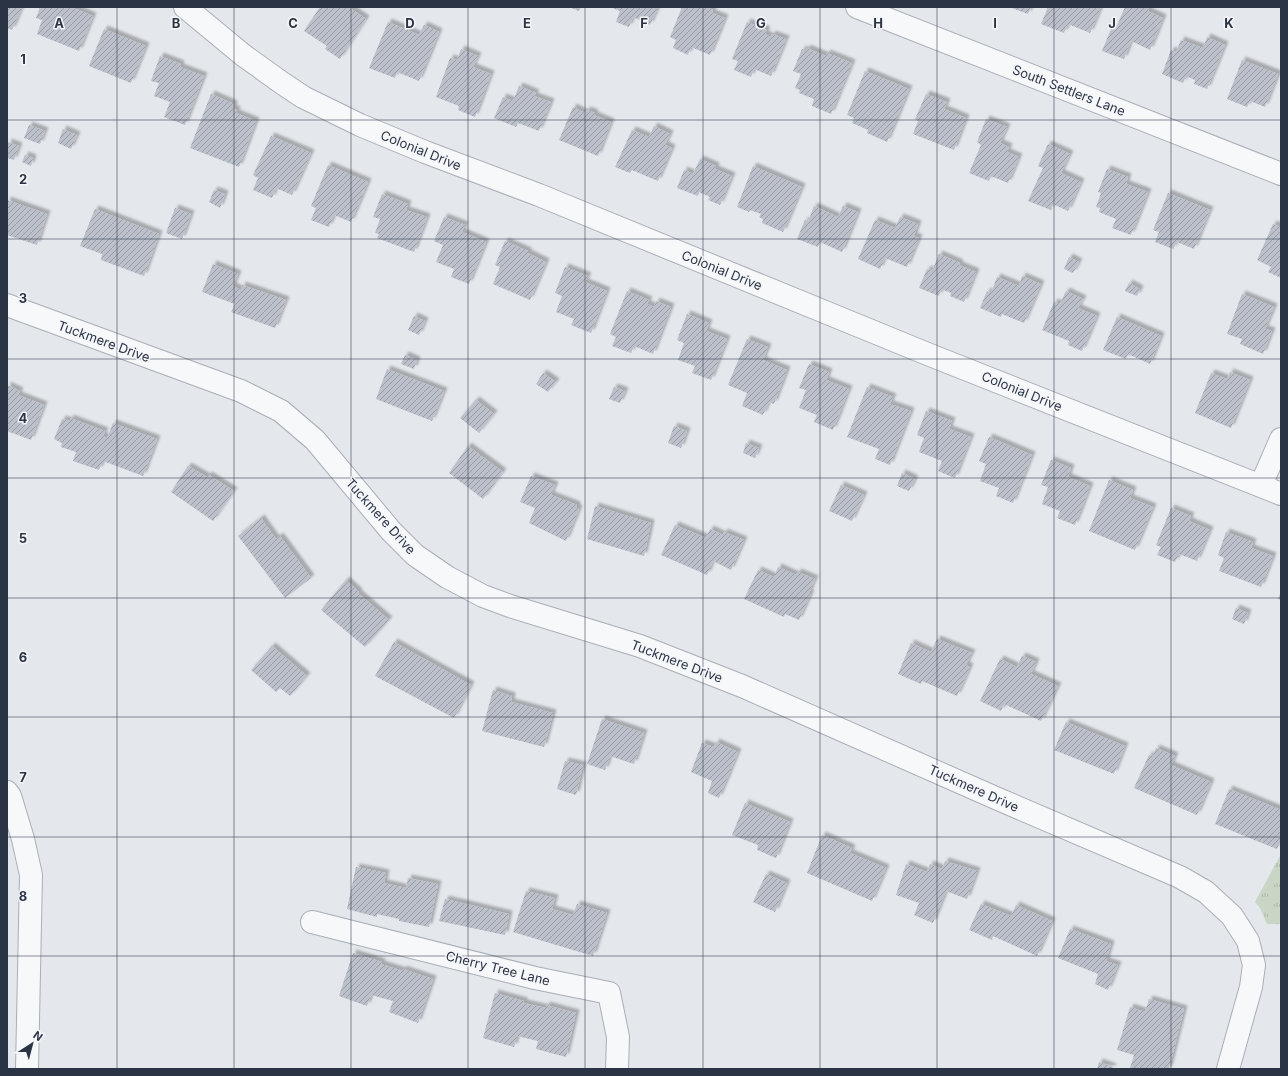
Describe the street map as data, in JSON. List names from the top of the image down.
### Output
{
  "streets": {
    "street": [
      "South Settlers Lane",
      "Colonial Drive",
      "Tuckmere Drive",
      "Cherry Tree Lane"
    ]
  },
  "north": "top right",
  "grid": {
    "columns": [
      "A",
      "B",
      "C",
      "D",
      "E",
      "F",
      "G",
      "H",
      "I",
      "J",
      "K"
    ],
    "rows": [
      "1",
      "2",
      "3",
      "4",
      "5",
      "6",
      "7",
      "8"
    ]
  }
}
